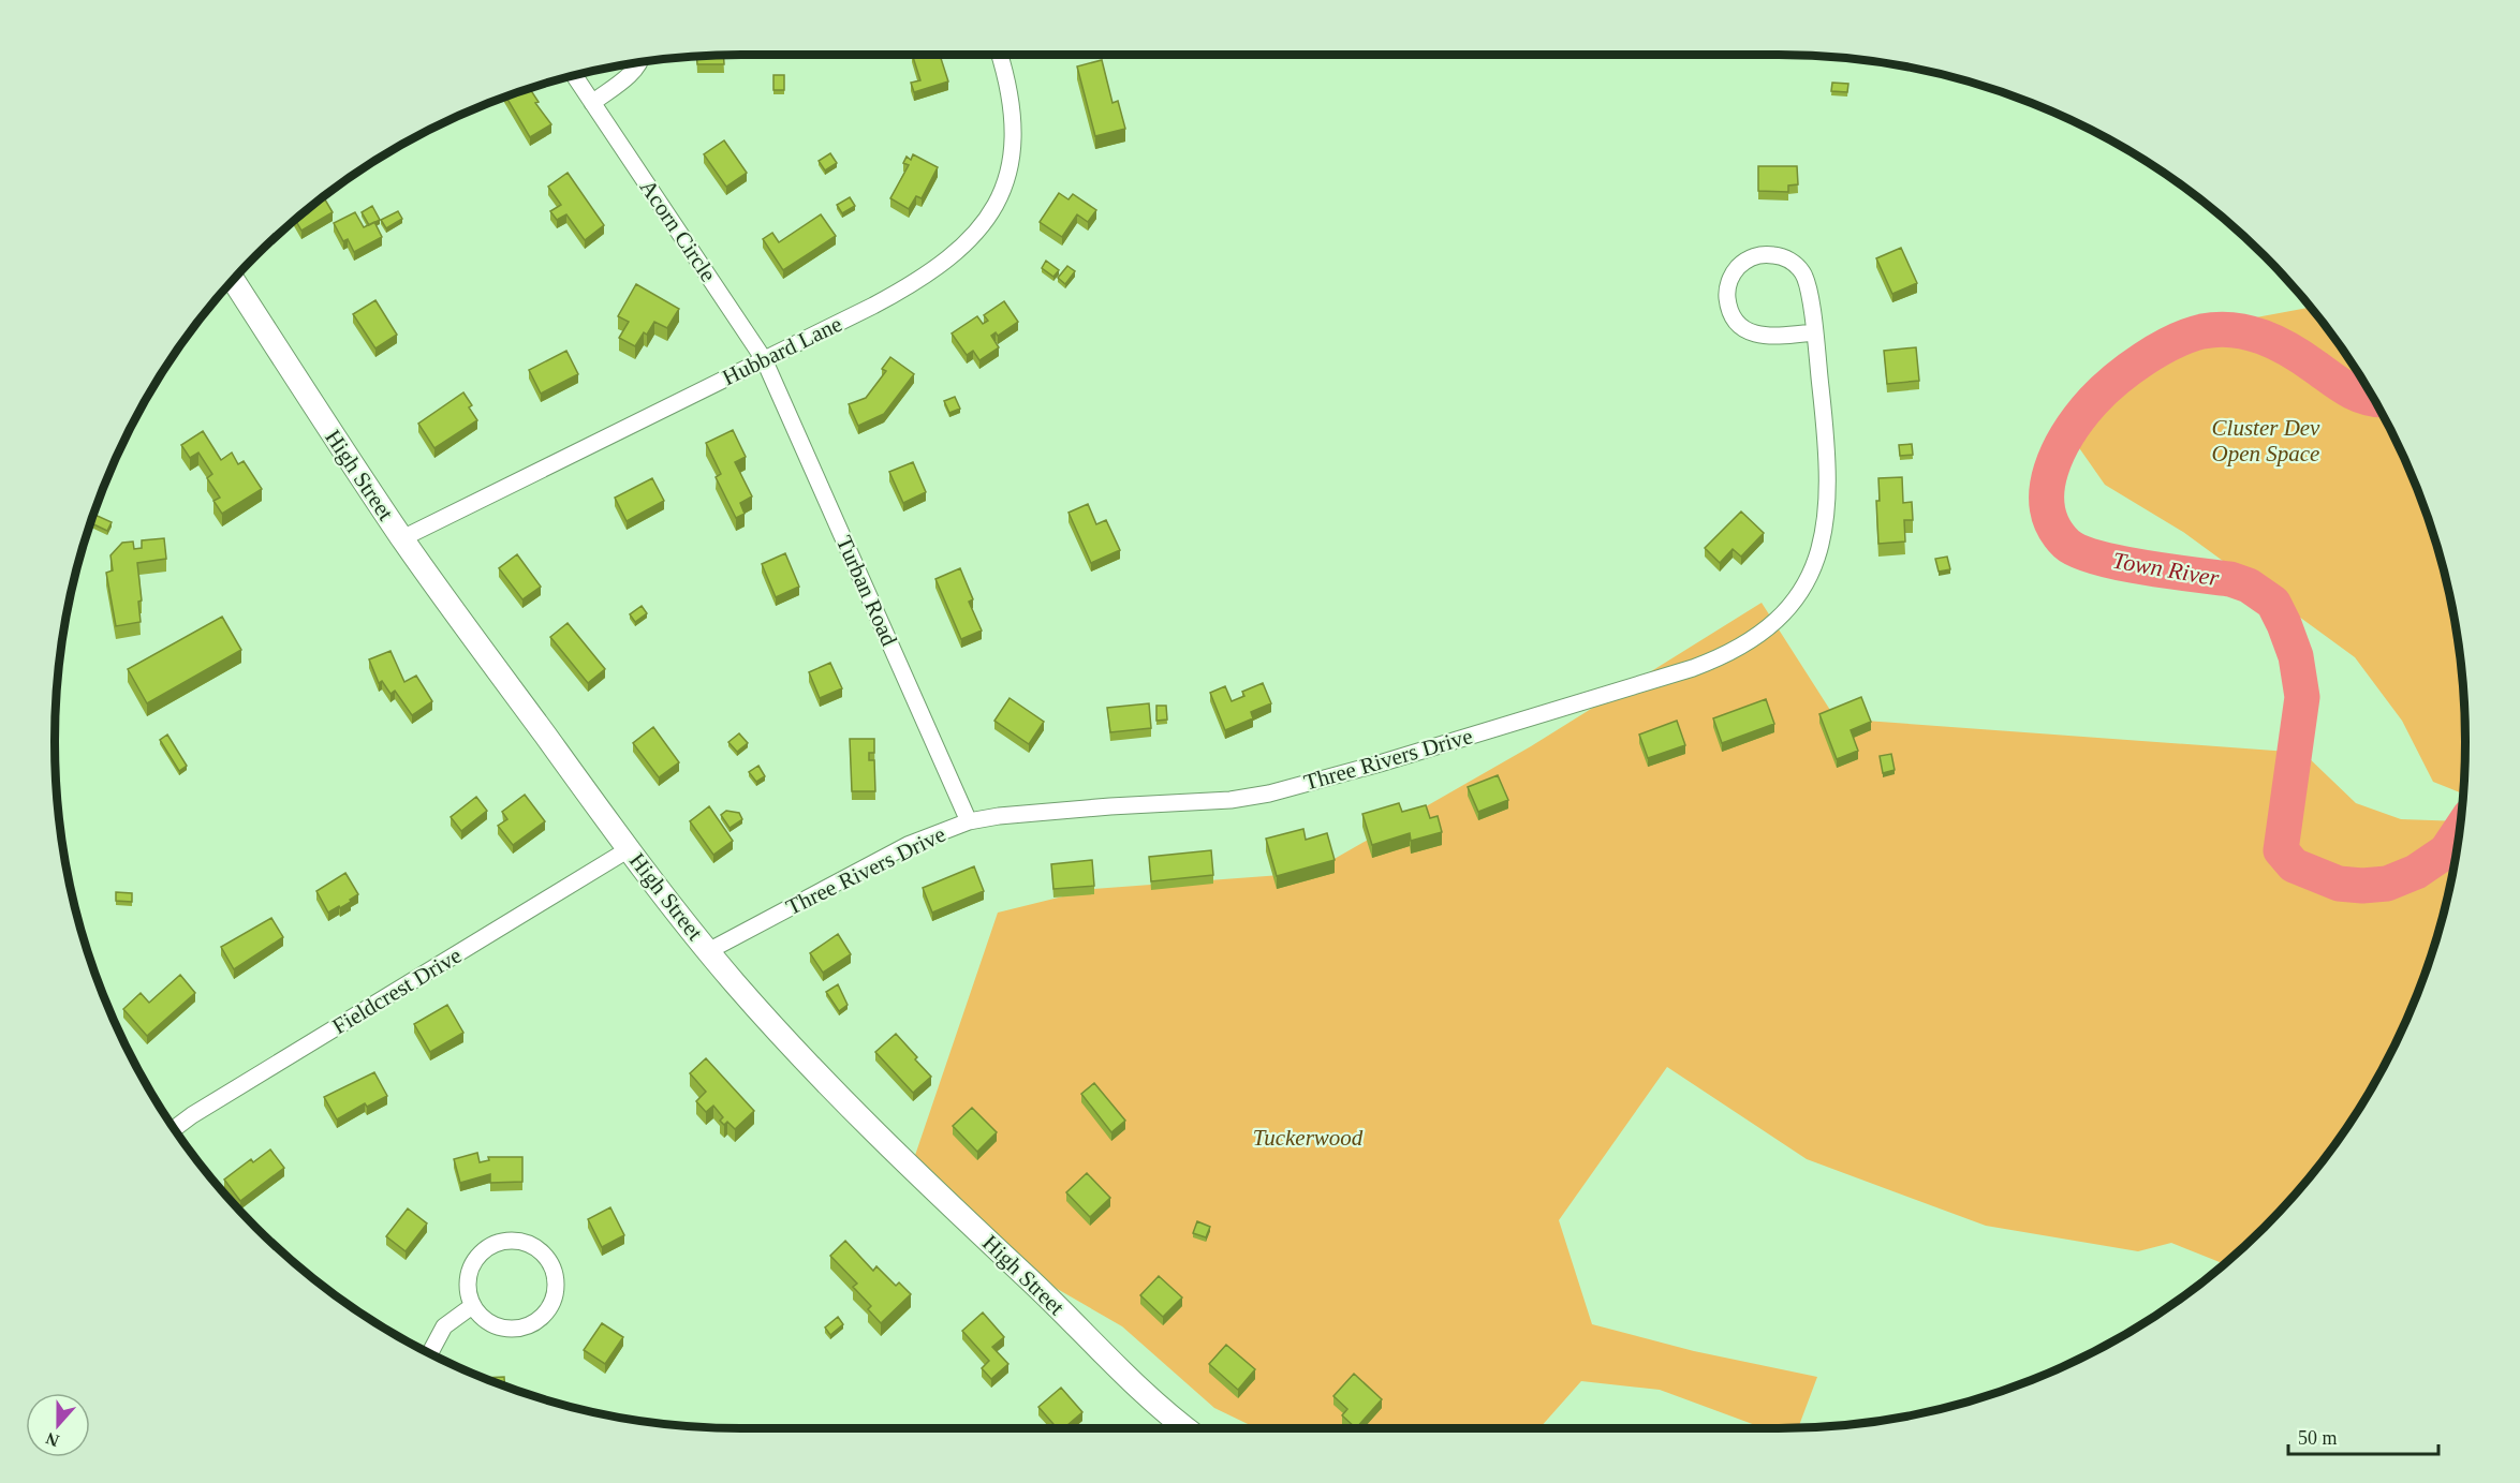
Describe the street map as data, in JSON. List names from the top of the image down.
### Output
{
  "streets": {
    "street": [
      "Acorn Circle",
      "Hubbard Lane",
      "High Street",
      "Turban Road",
      "Three Rivers Drive",
      "Fieldcrest Drive"
    ]
  },
  "crossings": [
    ["Acorn Circle", "Hubbard Lane"],
    ["Acorn Circle", "Turban Road"],
    ["Hubbard Lane", "High Street"],
    ["Hubbard Lane", "Turban Road"],
    ["High Street", "Three Rivers Drive"],
    ["High Street", "Fieldcrest Drive"],
    ["Turban Road", "Three Rivers Drive"]
  ],
  "water": ["Town River"],
  "parks": ["Cluster Dev Open Space", "Tuckerwood"],
  "scale_bar": "50 m",
  "north": "bottom"
}
